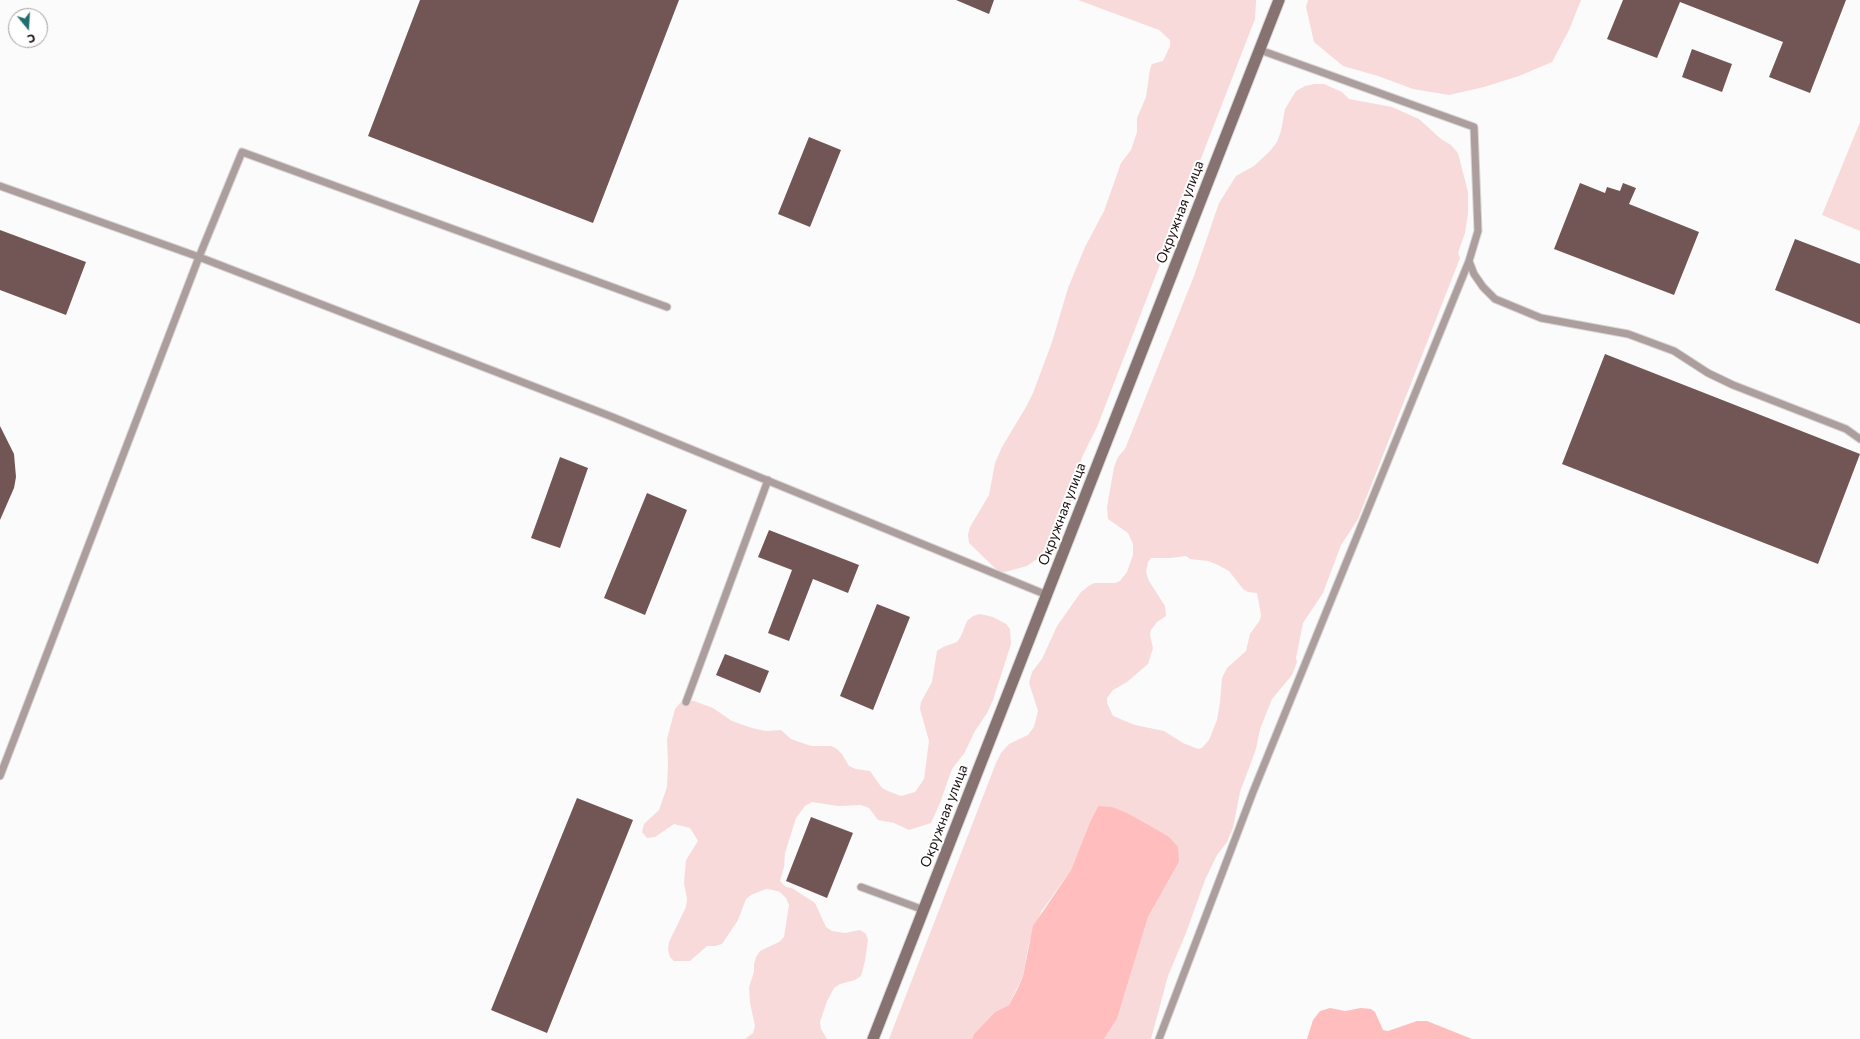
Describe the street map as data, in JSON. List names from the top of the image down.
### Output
{
  "streets": {
    "main road": ["Окружная улица"]
  },
  "north": "bottom"
}
